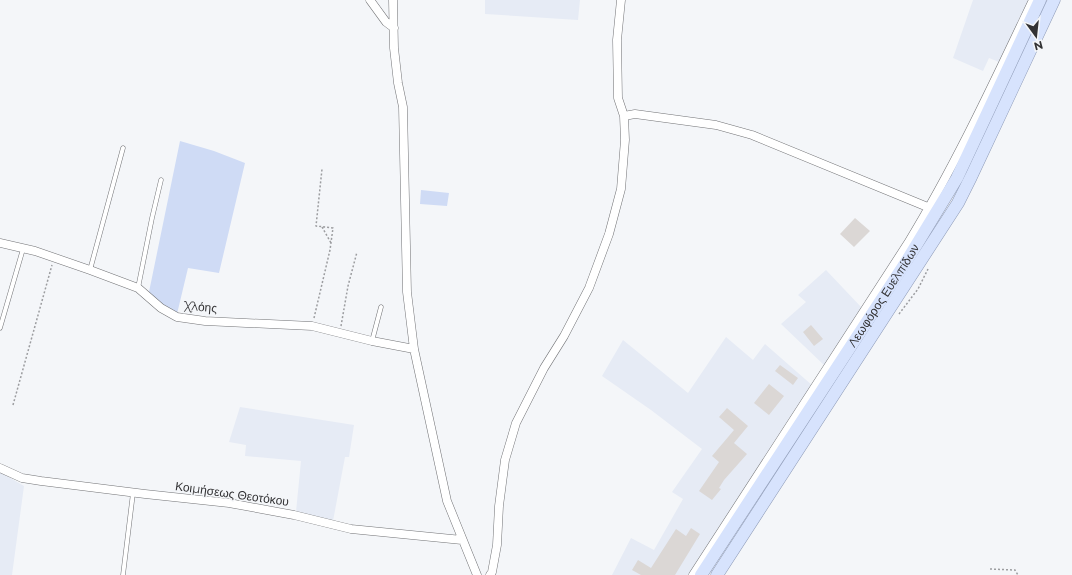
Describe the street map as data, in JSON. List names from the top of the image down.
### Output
{
  "streets": {
    "main road": ["Λεωφόρος Ευελπίδων"],
    "street": ["Χλόης", "Κοιμήσεως Θεοτόκου"]
  },
  "north": "bottom"
}
